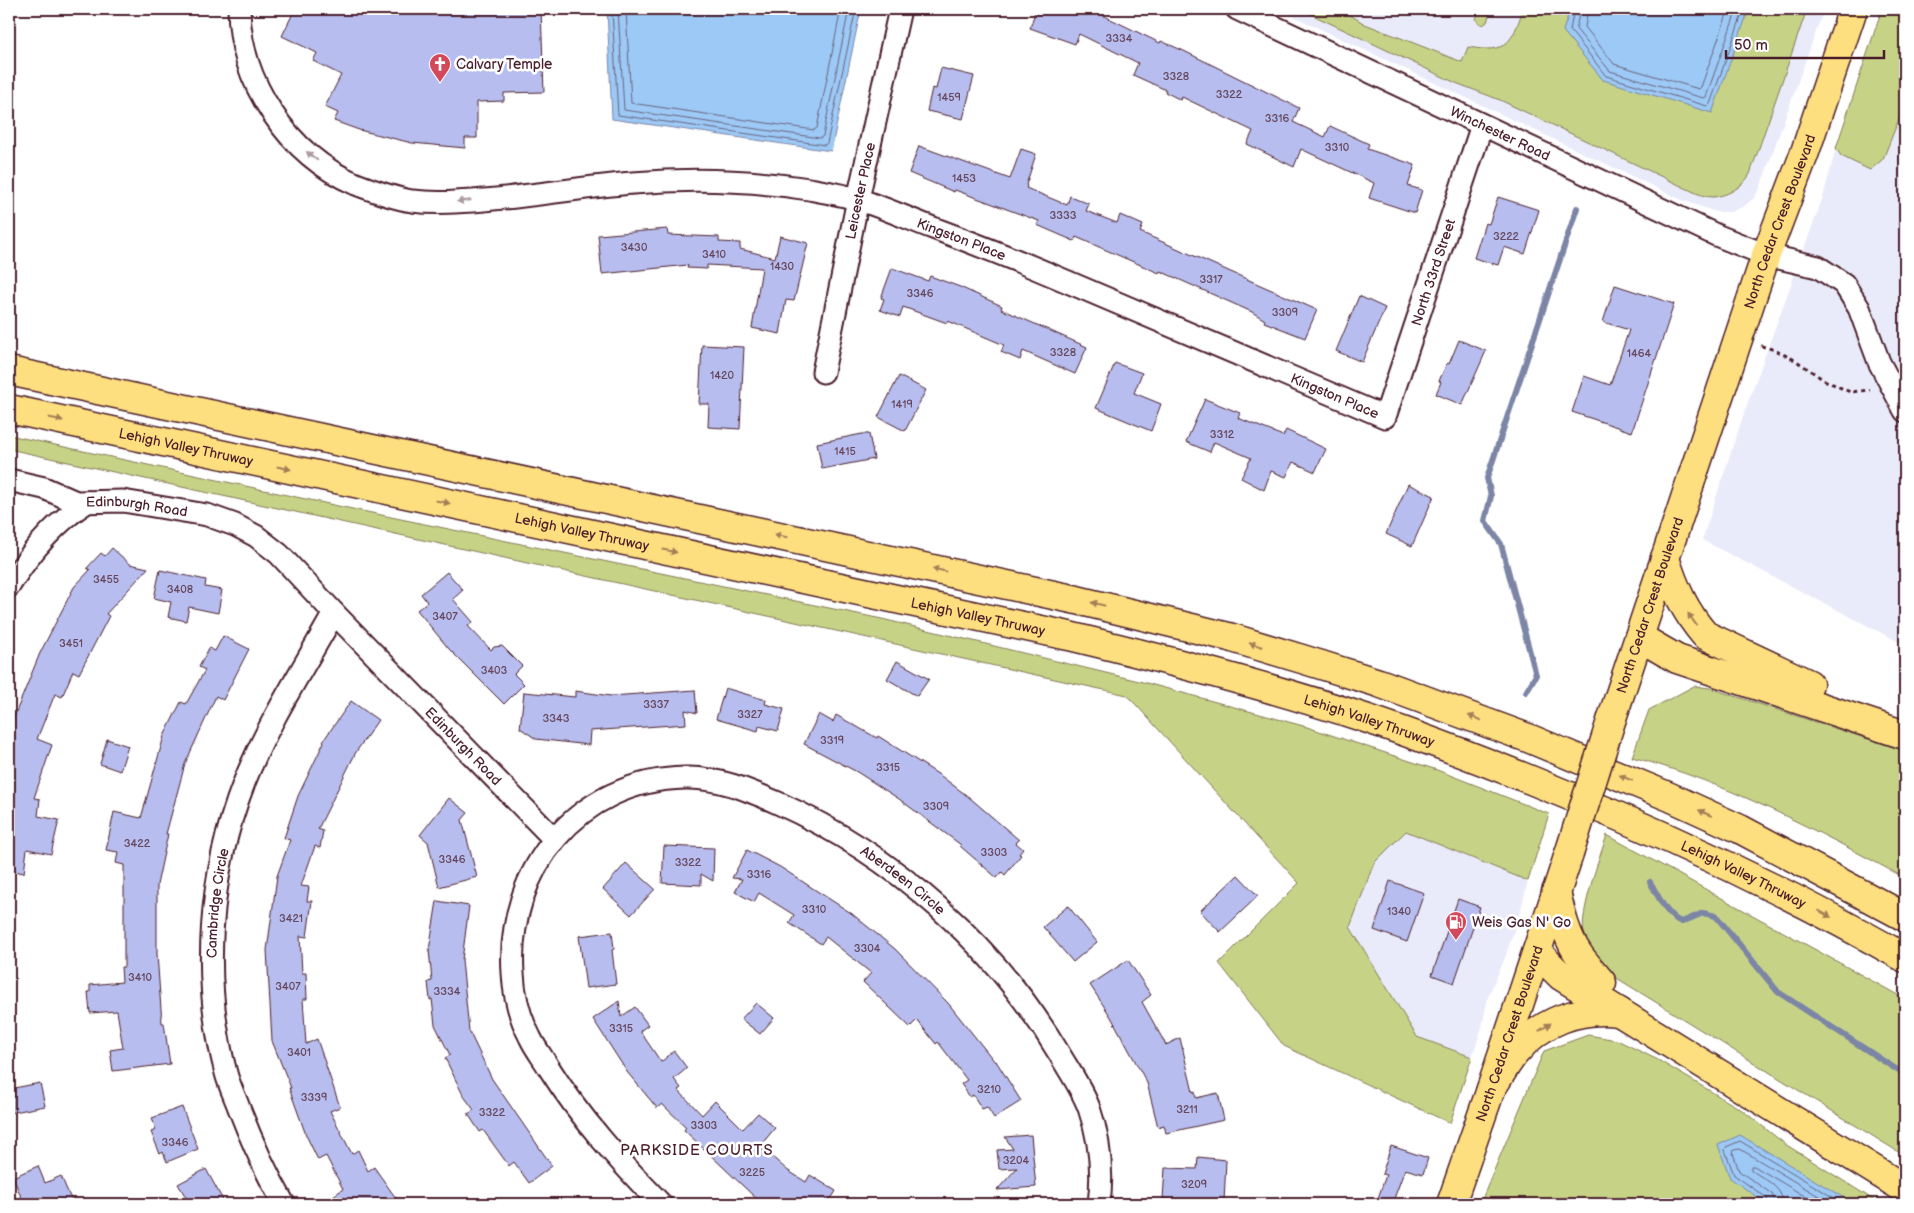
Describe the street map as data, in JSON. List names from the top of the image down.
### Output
{
  "streets": {
    "main road": ["North Cedar Crest Boulevard", "Lehigh Valley Thruway"],
    "street": [
      "Winchester Road",
      "Leicester Place",
      "Kingston Place",
      "North 33rd Street",
      "Edinburgh Road",
      "Aberdeen Circle",
      "Cambridge Circle"
    ]
  },
  "crossings": [
    ["Winchester Road", "North Cedar Crest Boulevard"],
    ["Winchester Road", "North 33rd Street"],
    ["Leicester Place", "Kingston Place"],
    ["Kingston Place", "North 33rd Street"],
    ["Edinburgh Road", "Aberdeen Circle"],
    ["Edinburgh Road", "Cambridge Circle"]
  ],
  "one_way": ["Kingston Place"],
  "districts": ["PARKSIDE COURTS"],
  "places": {
    "church": ["Calvary Temple"],
    "fuel station": ["Weis Gas N' Go"]
  },
  "house_numbers": [
    "3334",
    "3328",
    "3322",
    "1459",
    "3316",
    "3310",
    "1453",
    "3333",
    "3222",
    "3430",
    "3410",
    "1430",
    "3317",
    "3346",
    "3309",
    "3328",
    "1464",
    "1420",
    "1419",
    "3312",
    "1415",
    "3455",
    "3408",
    "3407",
    "3451",
    "3403",
    "3337",
    "3327",
    "3343",
    "3319",
    "3315",
    "3309",
    "3422",
    "3303",
    "3346",
    "3322",
    "3316",
    "3310",
    "1340",
    "3421",
    "3304",
    "3410",
    "3407",
    "3334",
    "3315",
    "3401",
    "3210",
    "3339",
    "3211",
    "3322",
    "3303",
    "3346",
    "3204",
    "3225",
    "3209"
  ],
  "scale_bar": "50 m"
}
